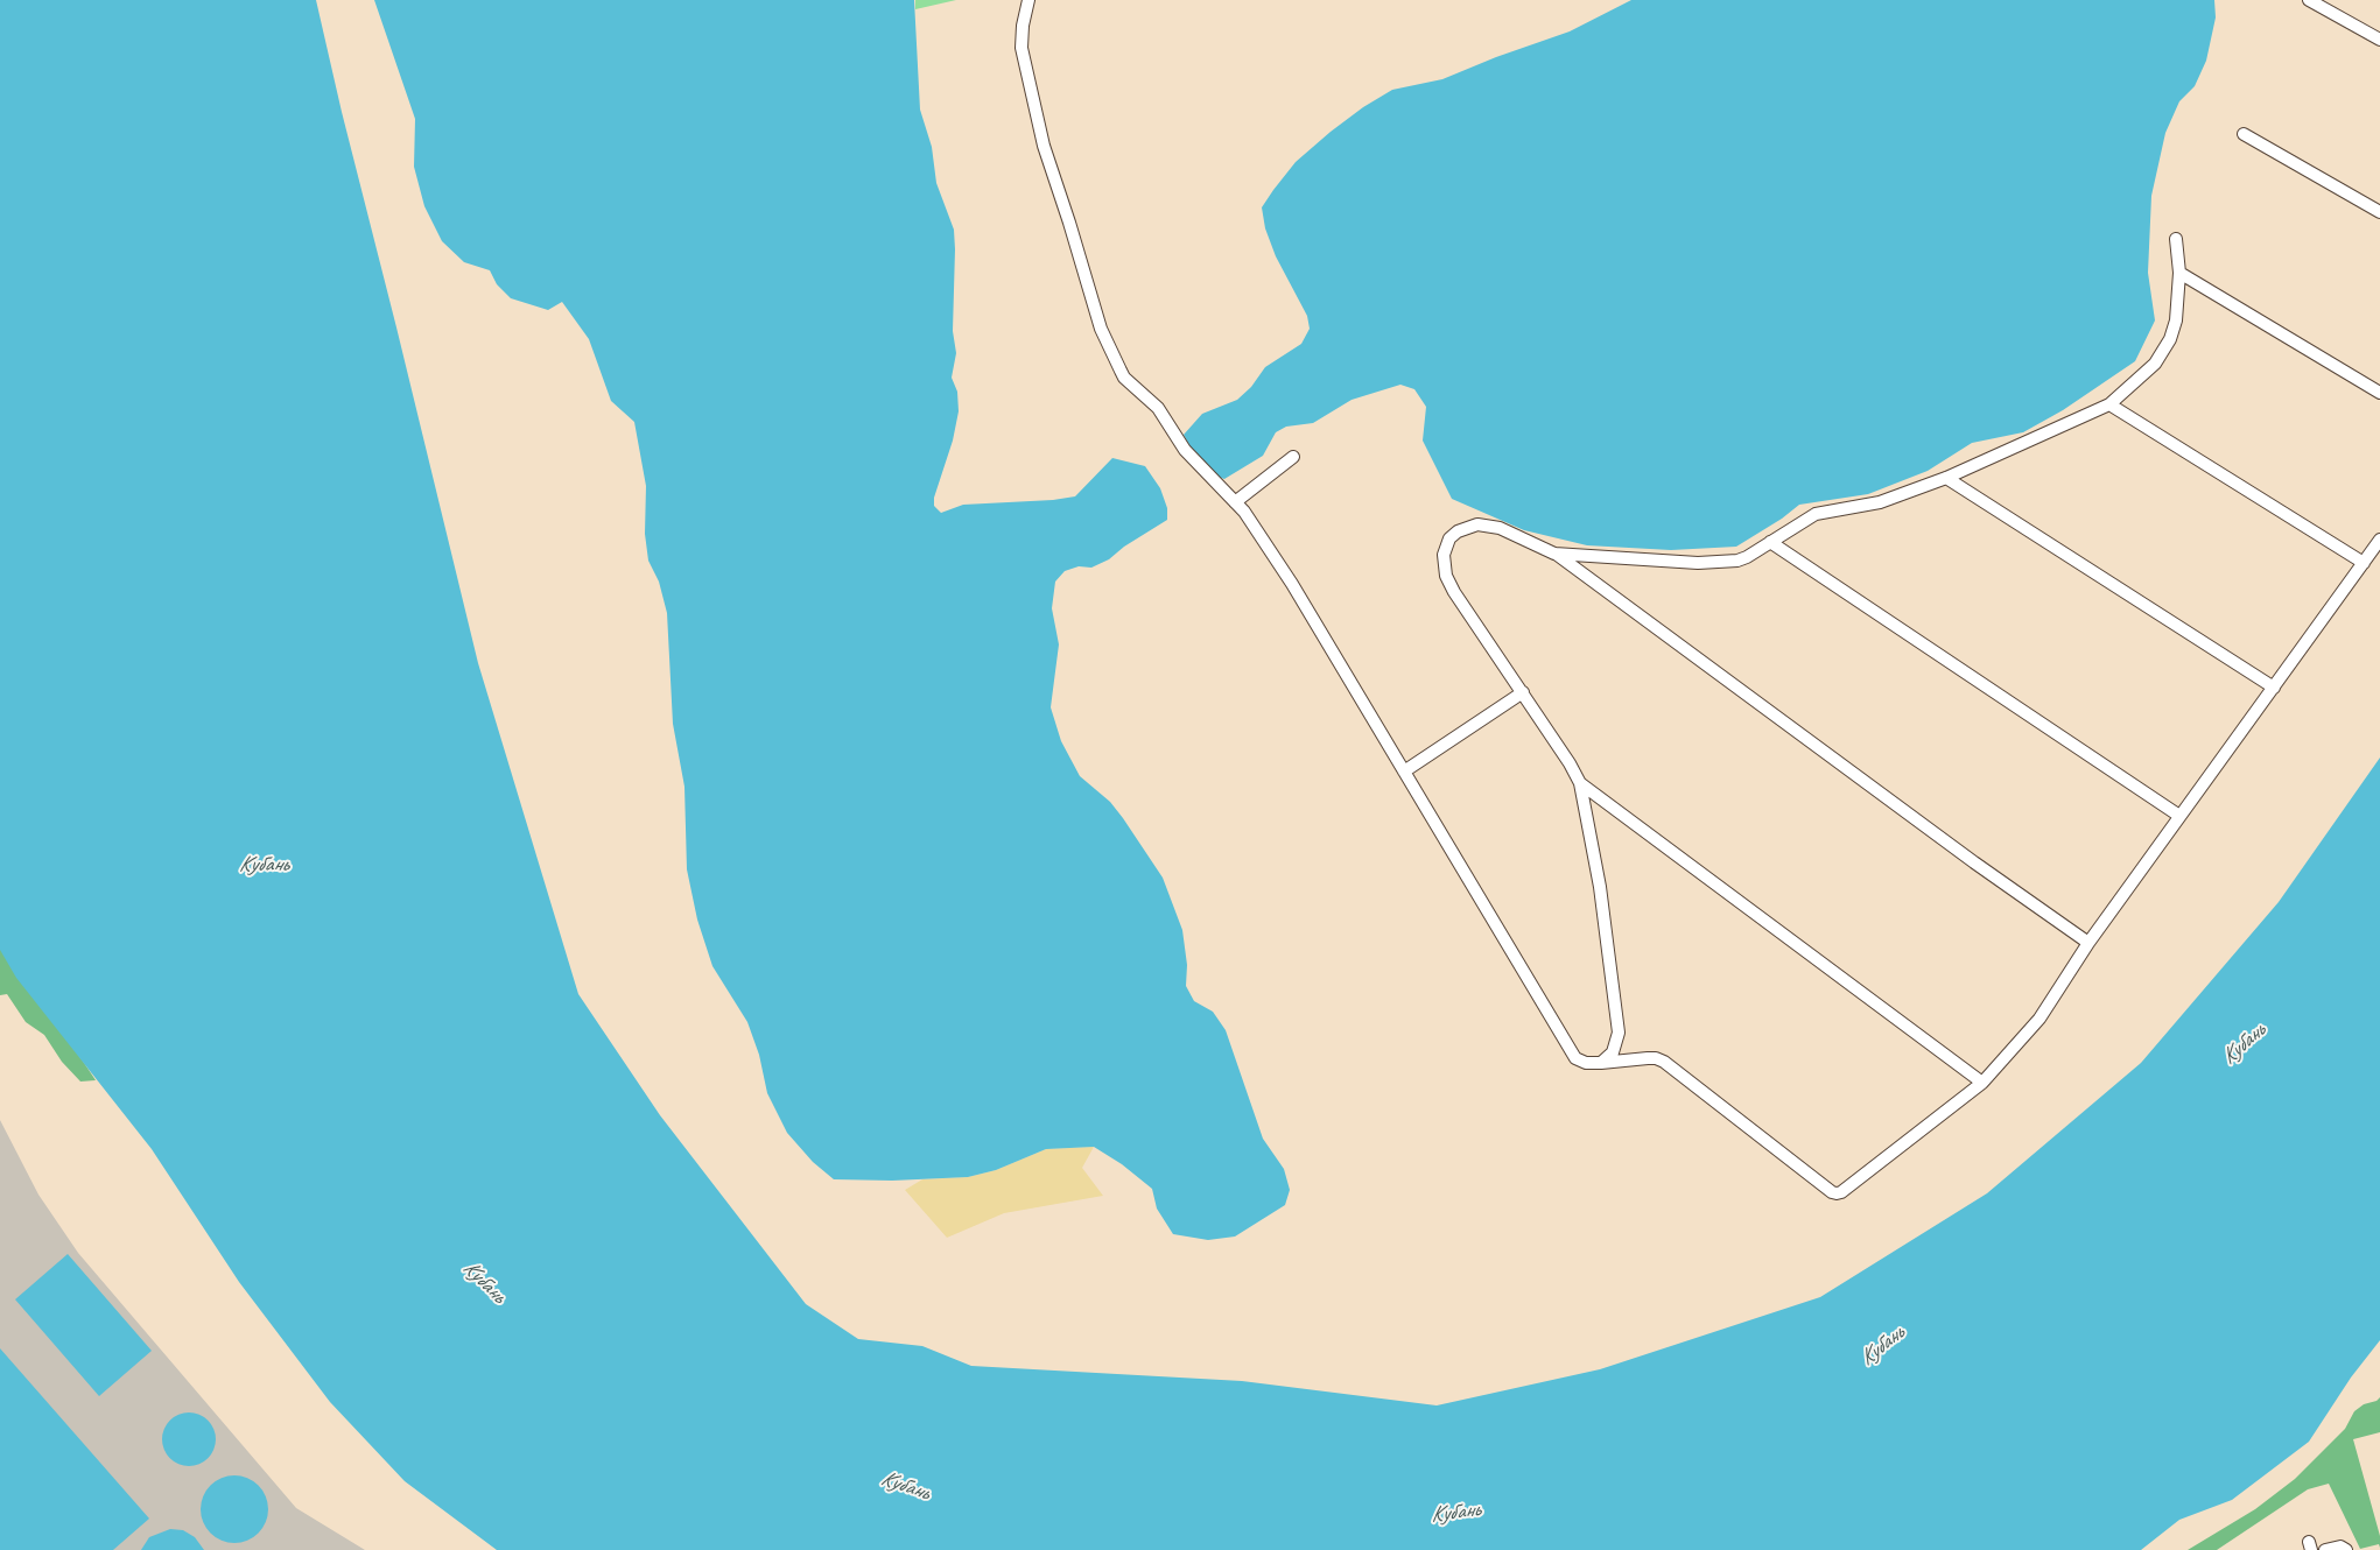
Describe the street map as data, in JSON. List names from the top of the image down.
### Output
{
  "water": ["Кубань"]
}
